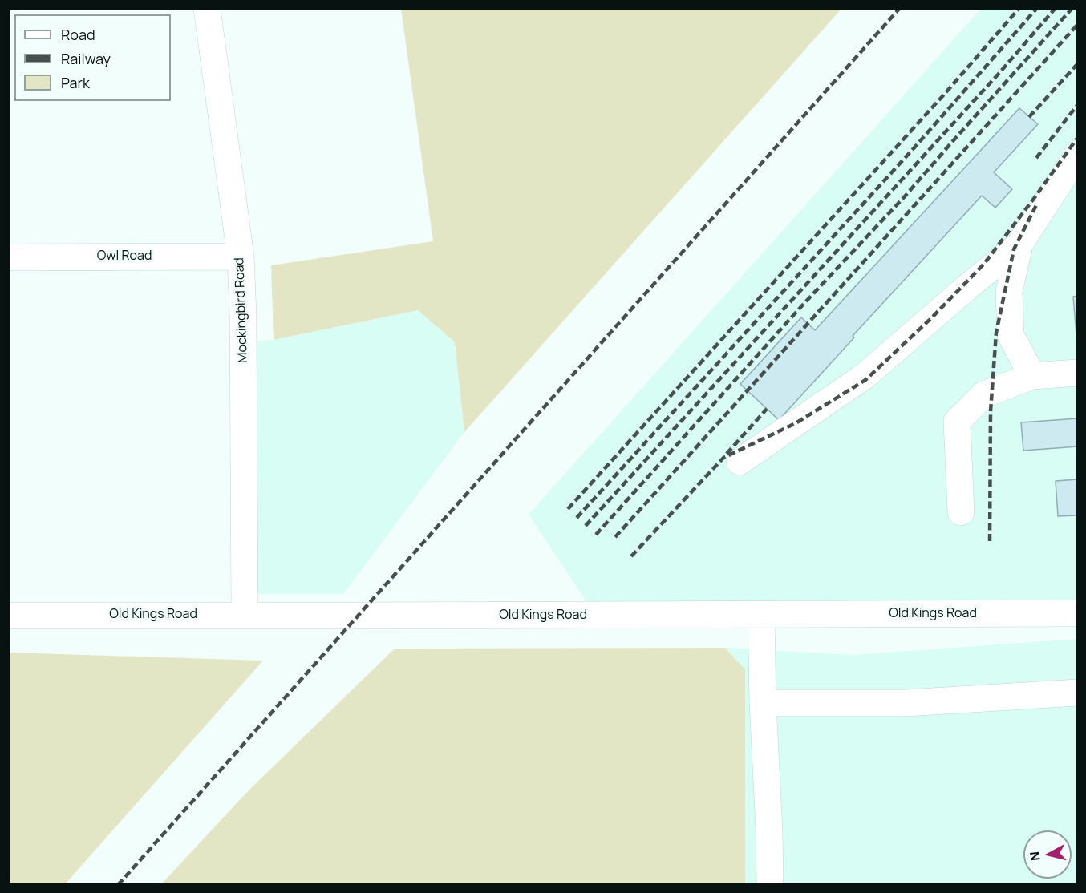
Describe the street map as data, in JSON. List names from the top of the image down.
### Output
{
  "streets": {
    "street": ["Owl Road", "Mockingbird Road", "Old Kings Road"]
  },
  "crossings": [
    ["Owl Road", "Mockingbird Road"],
    ["Mockingbird Road", "Old Kings Road"]
  ],
  "legend": ["Road", "Railway", "Park"],
  "north": "left"
}
